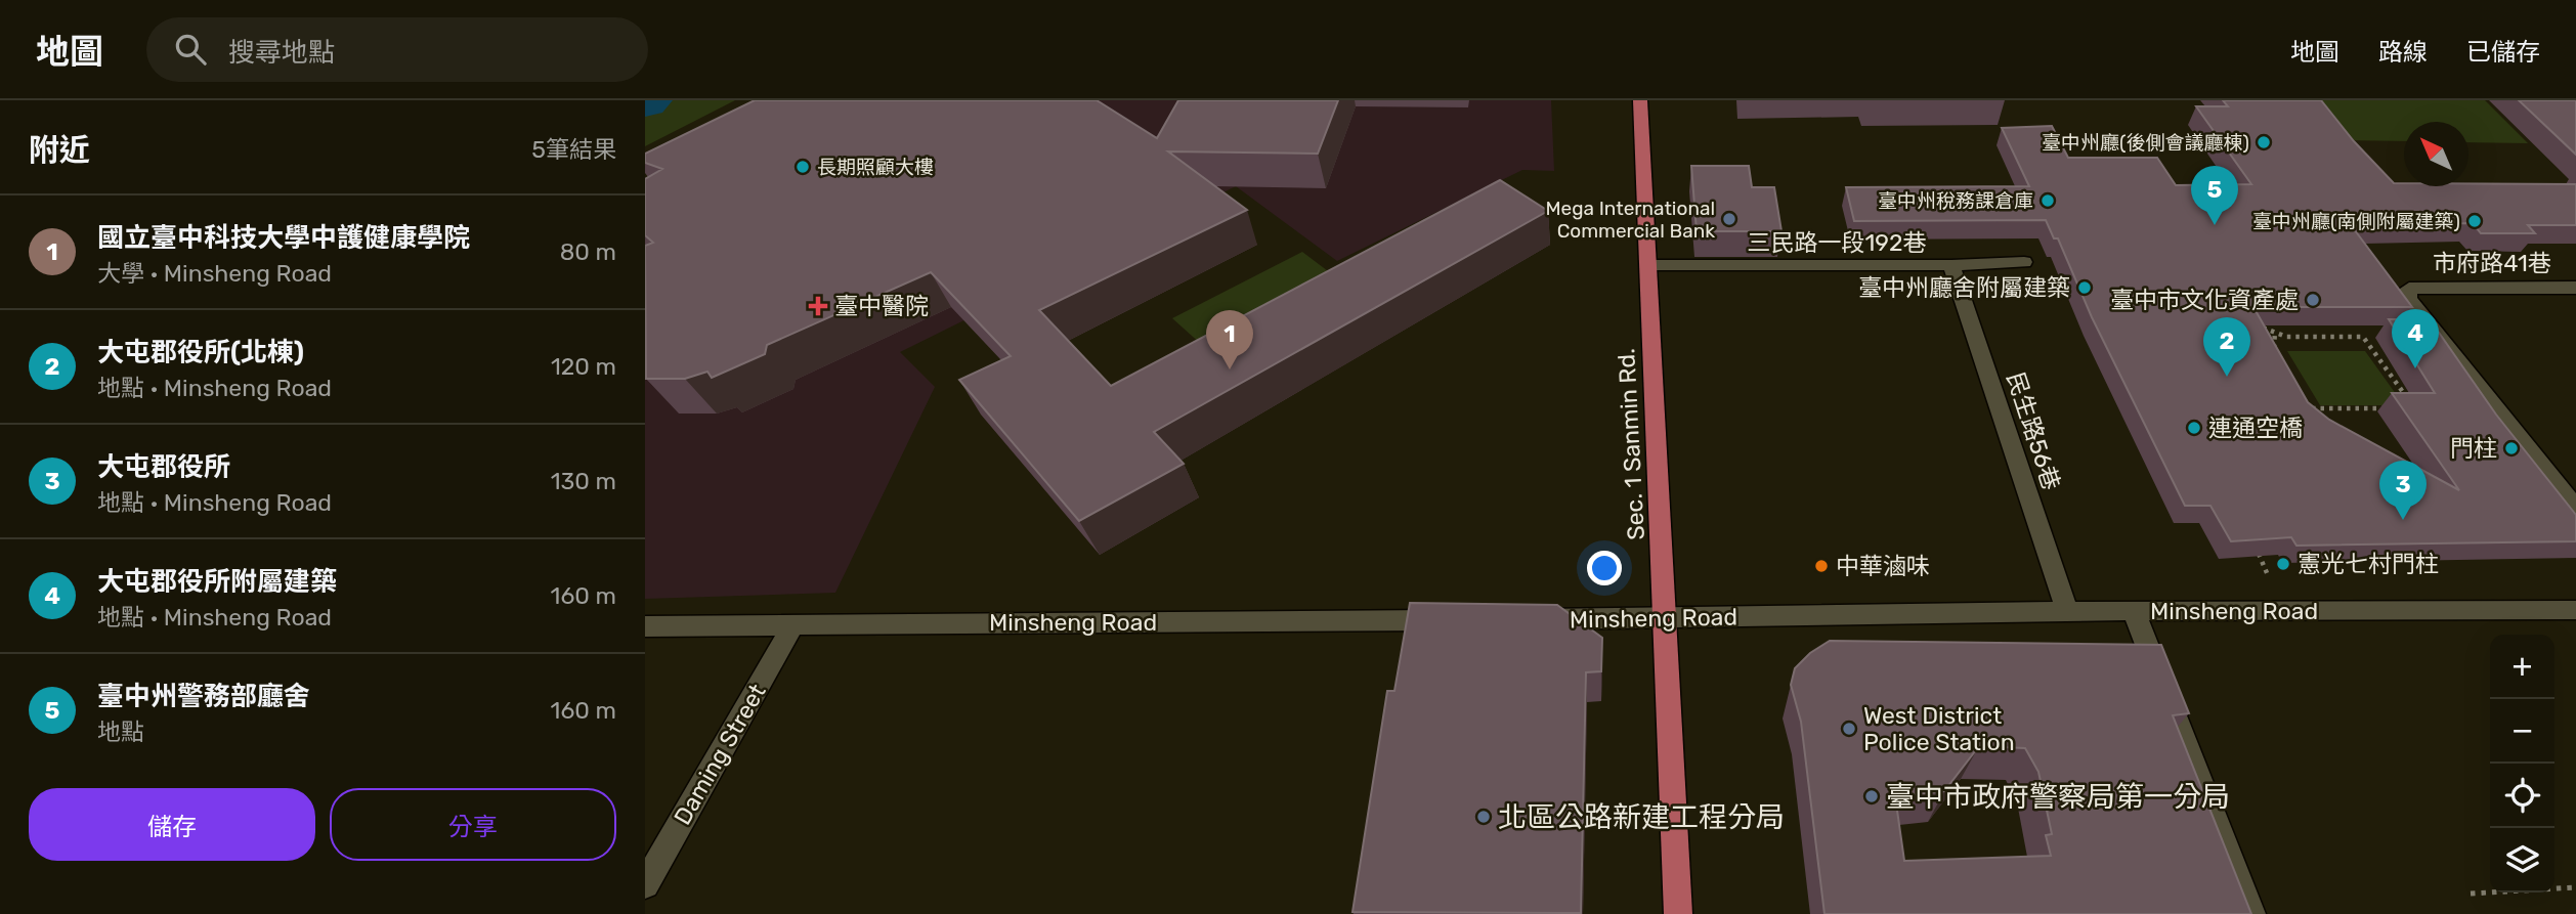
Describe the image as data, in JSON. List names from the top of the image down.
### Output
{
  "streets": {
    "main road": ["Sec. 1 Sanmin Rd."],
    "street": [
      "三民路一段192巷",
      "市府路41巷",
      "民生路56巷",
      "Minsheng Road",
      "Daming Street"
    ]
  },
  "crossings": [
    ["三民路一段192巷", "民生路56巷"],
    ["三民路一段192巷", "Sec. 1 Sanmin Rd."],
    ["民生路56巷", "Minsheng Road"],
    ["Sec. 1 Sanmin Rd.", "Minsheng Road"],
    ["Minsheng Road", "Daming Street"]
  ],
  "places": {
    "other": [
      "臺中州廳(後側會議廳棟)",
      "長期照顧大樓",
      "臺中州稅務課倉庫",
      "Mega International Commercial Bank",
      "臺中州廳(南側附屬建築)",
      "臺中州廳舍附屬建築",
      "臺中市文化資產處",
      "連通空橋",
      "門柱",
      "憲光七村門柱",
      "中華滷味",
      "West District Police Station",
      "臺中市政府警察局第一分局",
      "北區公路新建工程分局"
    ],
    "health": ["臺中醫院"]
  },
  "north": "top left",
  "page": {
    "header": "地圖",
    "search": "搜尋地點",
    "nav": ["地圖", "路線", "已儲存"],
    "heading": ["附近", "5筆結果"],
    "pins": [
      "5",
      "4",
      "1",
      "2",
      "3"
    ],
    "list": [
      {
        "mark": "1",
        "name": "國立臺中科技大學中護健康學院",
        "note": "大學 · Minsheng Road",
        "value": "80 m"
      },
      {
        "mark": "2",
        "name": "大屯郡役所(北棟)",
        "note": "地點 · Minsheng Road",
        "value": "120 m"
      },
      {
        "mark": "3",
        "name": "大屯郡役所",
        "note": "地點 · Minsheng Road",
        "value": "130 m"
      },
      {
        "mark": "4",
        "name": "大屯郡役所附屬建築",
        "note": "地點 · Minsheng Road",
        "value": "160 m"
      },
      {
        "mark": "5",
        "name": "臺中州警務部廳舍",
        "note": "地點",
        "value": "160 m"
      }
    ],
    "map_buttons": ["+", "−"],
    "buttons": ["儲存", "分享"]
  }
}
